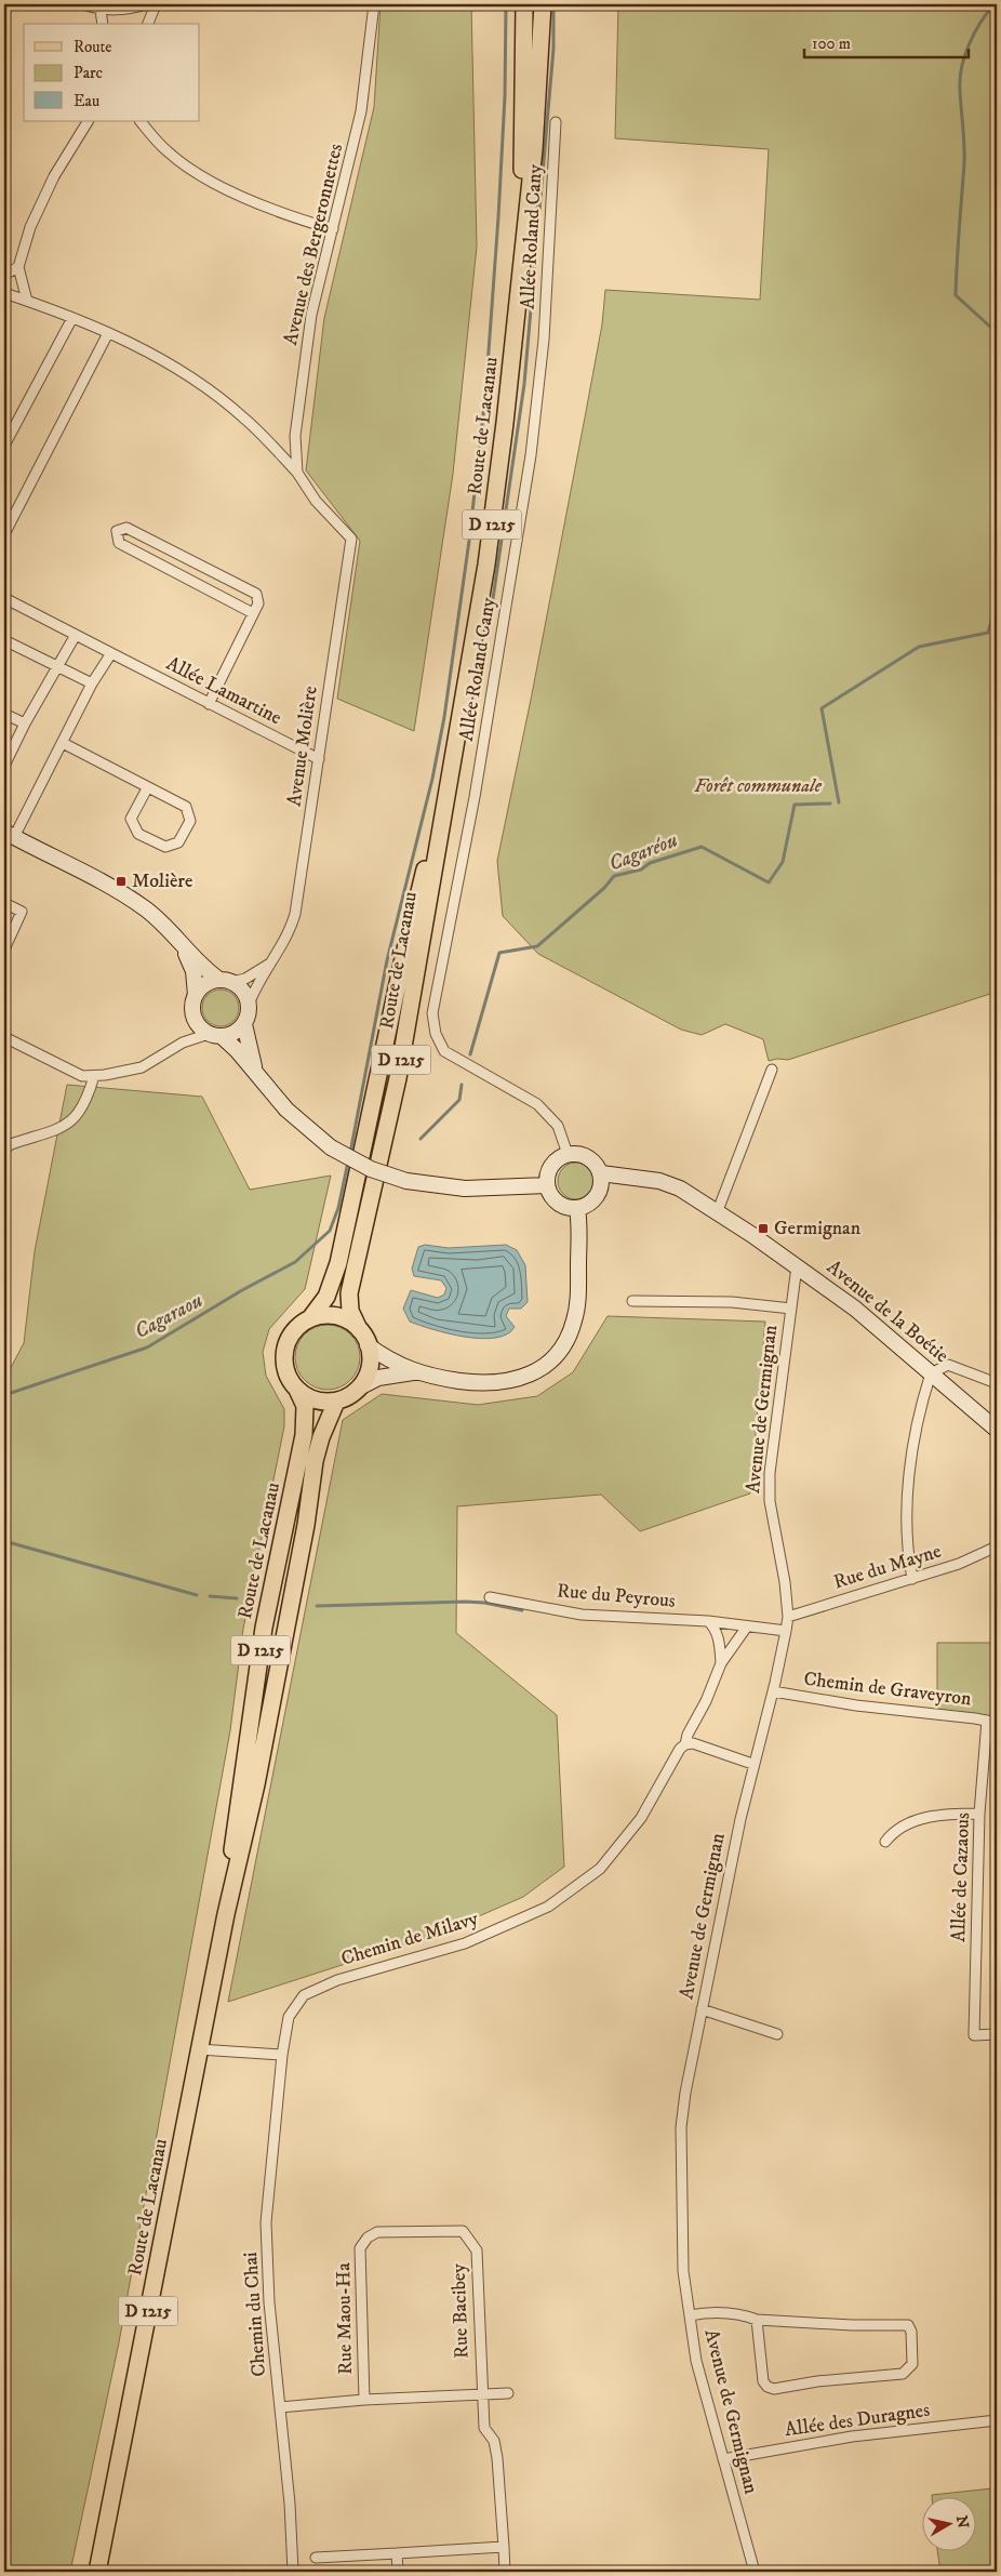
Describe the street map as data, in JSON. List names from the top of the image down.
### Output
{
  "streets": {
    "main road": ["Route de Lacanau", "D 1215", "Avenue de la Boétie"],
    "street": [
      "Allée Roland Cany",
      "Avenue des Bergeronnettes",
      "Allée Lamartine",
      "Avenue Molière",
      "Avenue de Germignan",
      "Rue du Mayne",
      "Rue du Peyrous",
      "Chemin de Graveyron",
      "Allée de Cazaous",
      "Chemin de Milavy",
      "Rue Bacibey",
      "Chemin du Chai",
      "Rue Maou-Ha",
      "Allée des Duragnes"
    ]
  },
  "crossings": [
    ["Allée Roland Cany", "Avenue de la Boétie"],
    ["Avenue des Bergeronnettes", "Avenue Molière"],
    ["Allée Lamartine", "Avenue Molière"],
    ["Avenue de la Boétie", "Avenue de Germignan"],
    ["Avenue de Germignan", "Rue du Mayne"],
    ["Avenue de Germignan", "Rue du Peyrous"],
    ["Avenue de Germignan", "Chemin de Graveyron"],
    ["Avenue de Germignan", "Allée des Duragnes"],
    ["Rue du Peyrous", "Chemin de Milavy"],
    ["Chemin de Graveyron", "Allée de Cazaous"],
    ["Chemin de Milavy", "Chemin du Chai"],
    ["Rue Bacibey", "Rue Maou-Ha"]
  ],
  "water": ["Cagaréou", "Cagaraou"],
  "parks": ["Forêt communale"],
  "places": {
    "transit": ["Molière", "Germignan"]
  },
  "legend": ["Route", "Parc", "Eau"],
  "scale_bar": "100 m",
  "north": "right"
}
